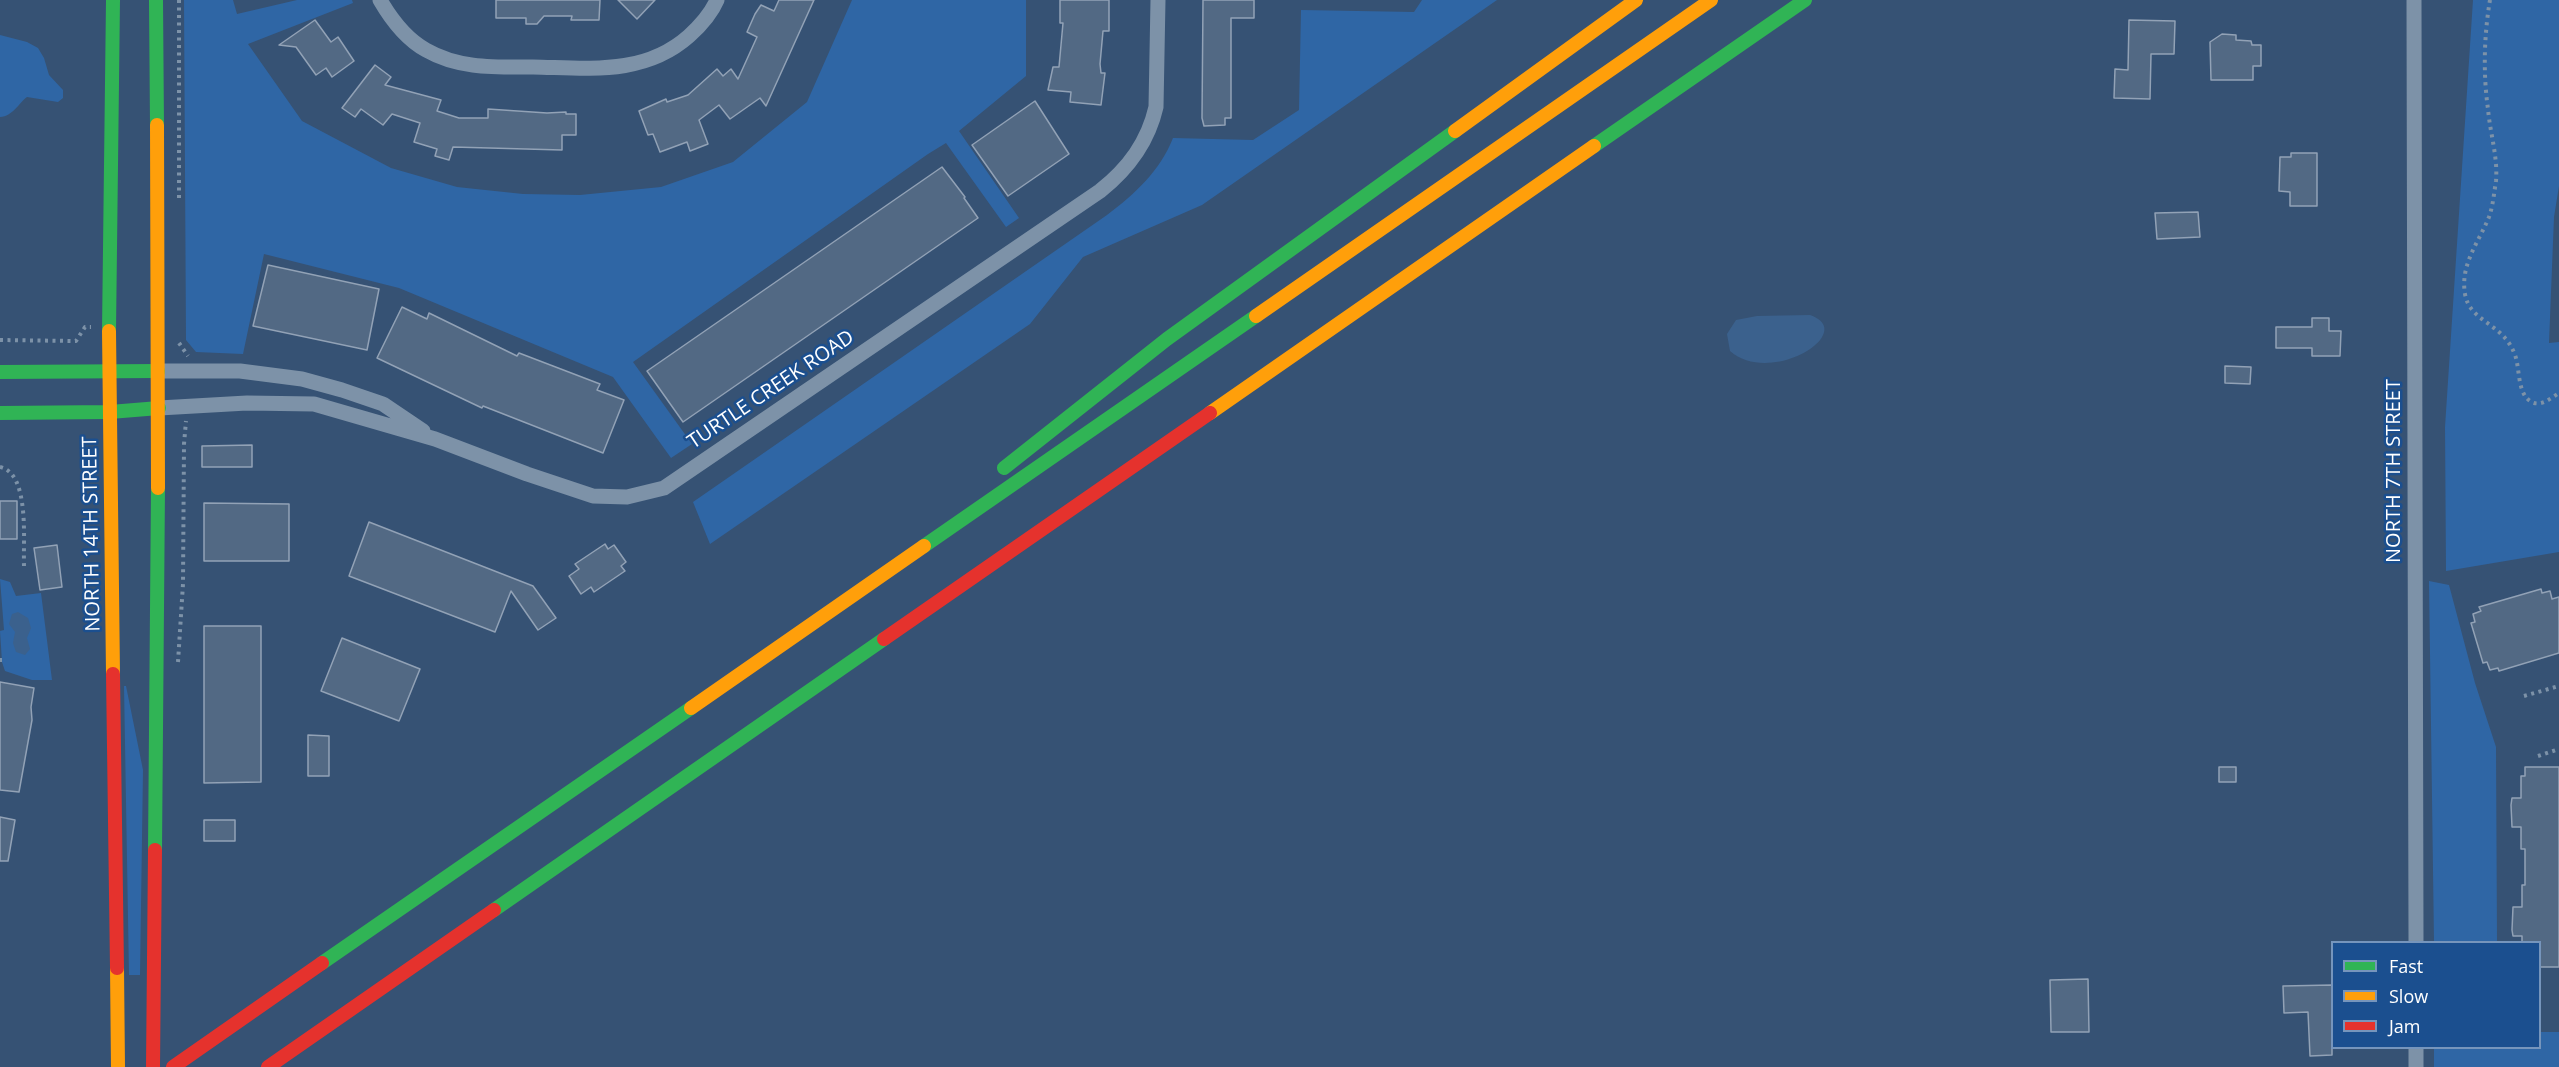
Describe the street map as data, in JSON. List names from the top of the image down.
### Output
{
  "streets": {
    "main road": ["NORTH 14TH STREET"],
    "street": ["TURTLE CREEK ROAD", "NORTH 7TH STREET"]
  },
  "legend": ["Fast", "Slow", "Jam"]
}
